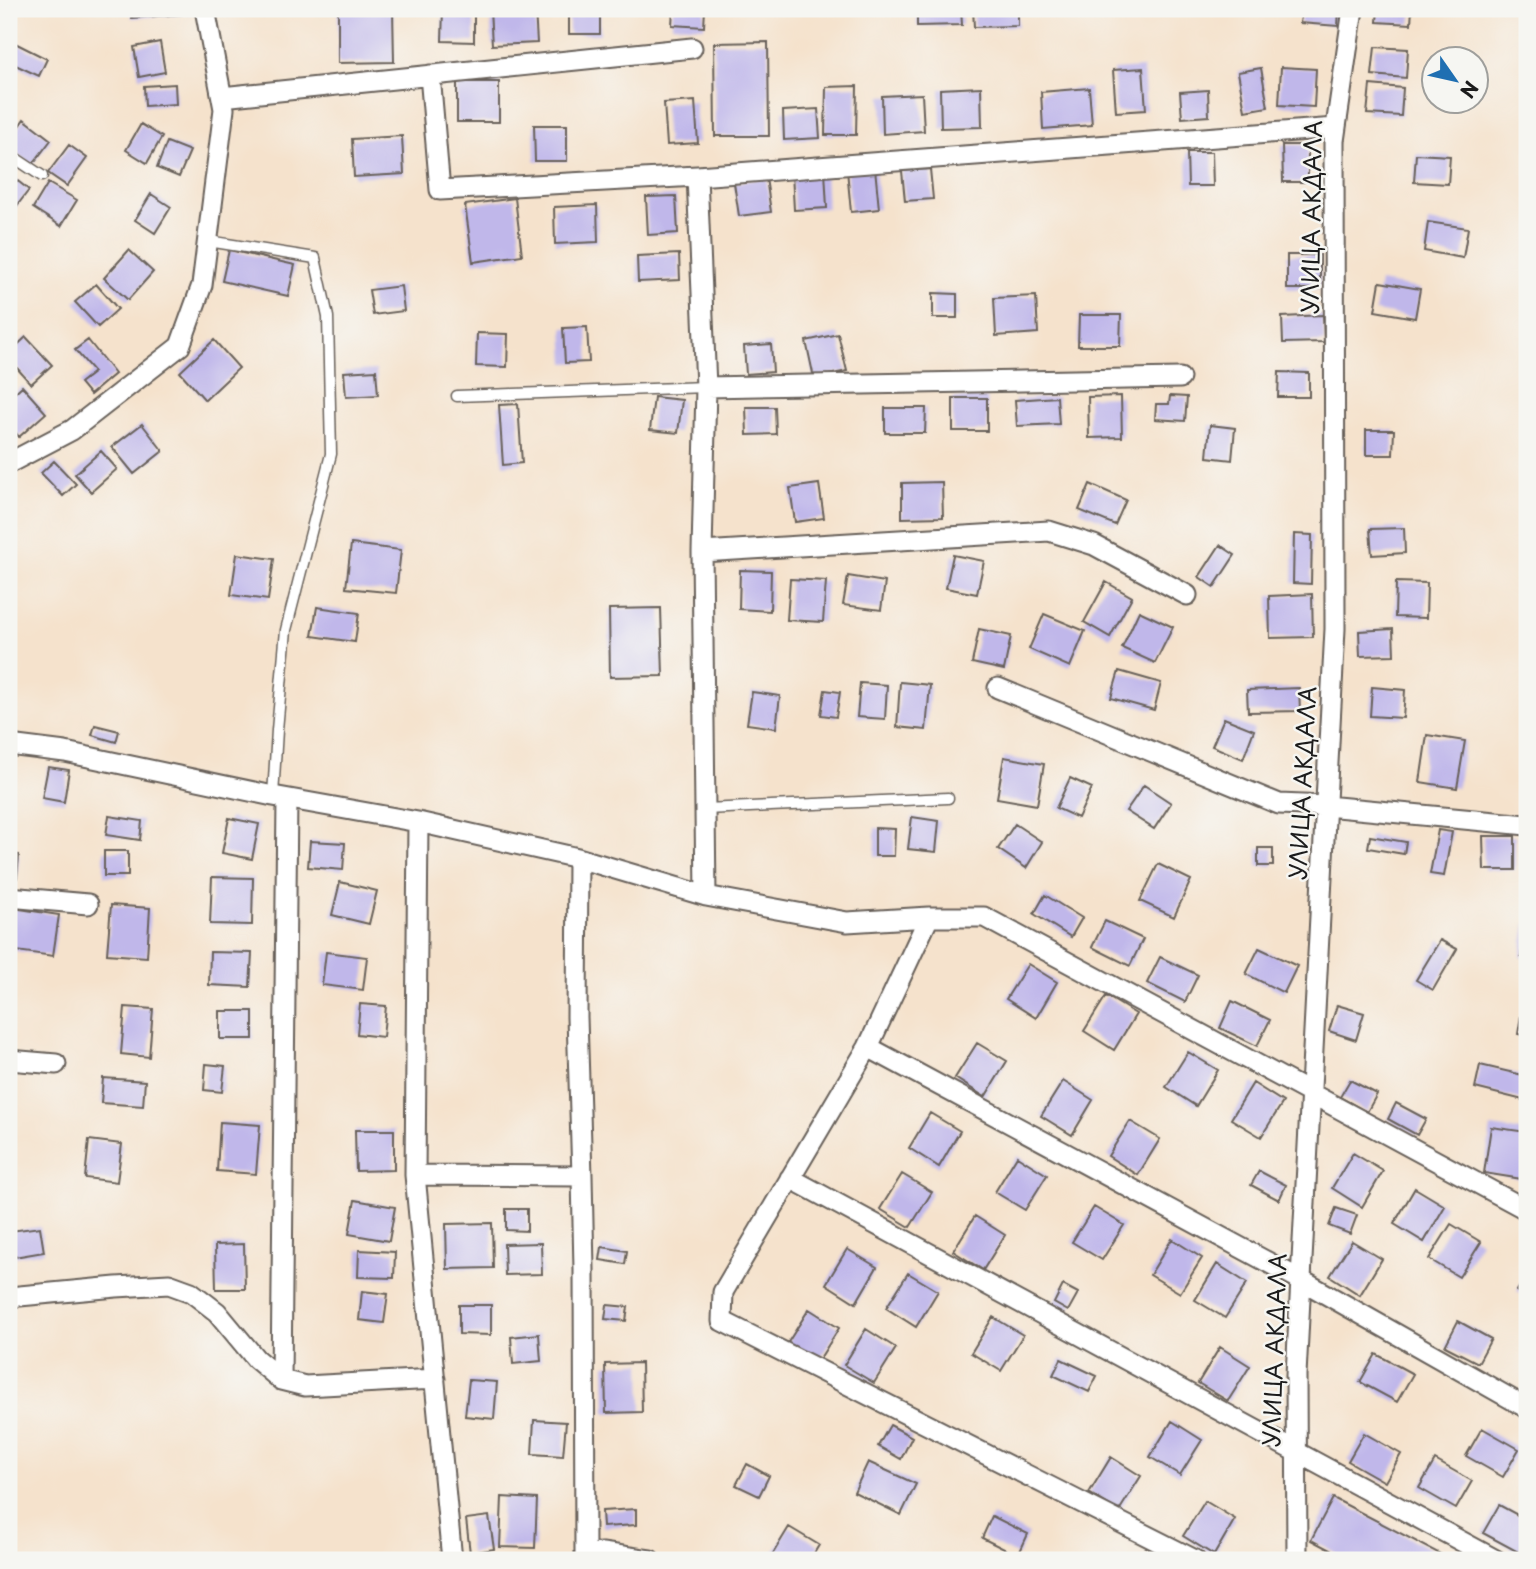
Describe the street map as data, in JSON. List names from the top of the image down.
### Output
{
  "streets": {
    "street": ["УЛИЦА АКДАЛА"]
  },
  "north": "bottom right"
}
